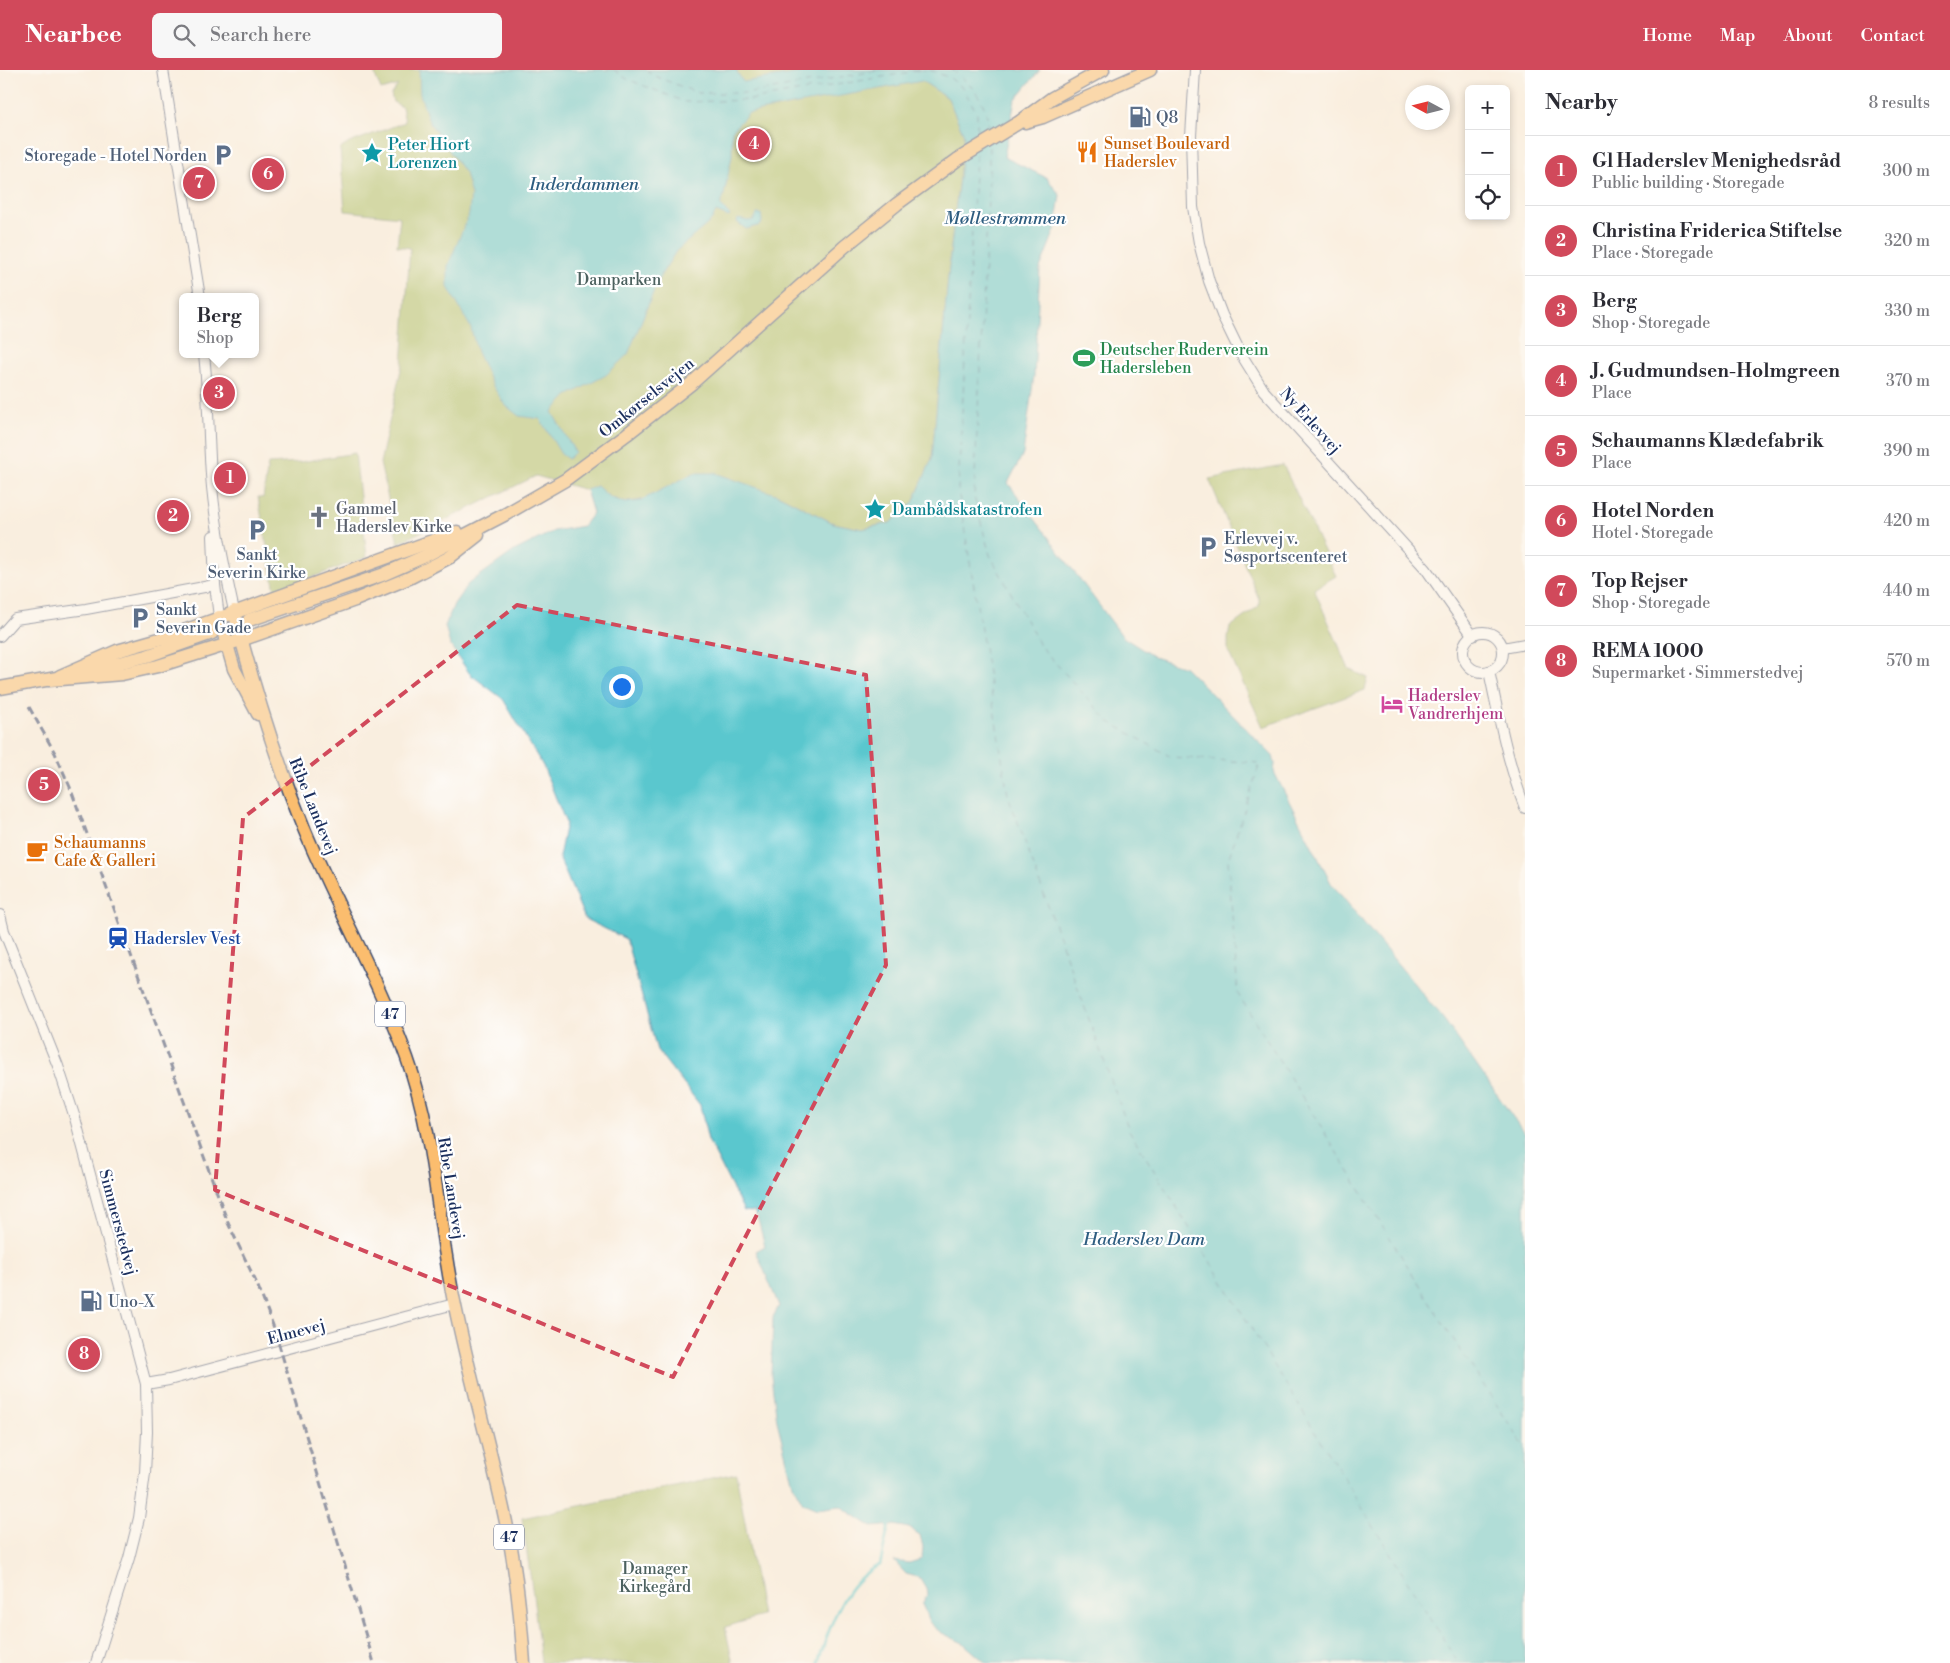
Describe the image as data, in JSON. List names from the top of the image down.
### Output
{
  "streets": {
    "main road": ["Omkørselsvejen", "Ribe Landevej", "47"],
    "street": ["Ny Erlevvej", "Simmerstedvej", "Elmevej"]
  },
  "crossings": [
    ["Ribe Landevej", "Elmevej"],
    ["Simmerstedvej", "Elmevej"]
  ],
  "water": ["Inderdammen", "Møllestrømmen", "Haderslev Dam"],
  "parks": ["Damparken", "Damager Kirkegård"],
  "places": {
    "fuel station": ["Q8", "Uno-X"],
    "restaurant": ["Sunset Boulevard Haderslev"],
    "place": ["Peter Hiort Lorenzen", "Dambådskatastrofen"],
    "parking": [
      "Storegade - Hotel Norden",
      "Sankt Severin Kirke",
      "Erlevvej v. Søsportscenteret",
      "Sankt Severin Gade"
    ],
    "sports": ["Deutscher Ruderverein Hadersleben"],
    "church": ["Gammel Haderslev Kirke"],
    "hotel": ["Haderslev Vandrerhjem"],
    "cafe": ["Schaumanns Cafe & Galleri"],
    "station": ["Haderslev Vest"]
  },
  "north": "left",
  "page": {
    "header": "Nearbee",
    "search": "Search here",
    "nav": [
      "Home",
      "Map",
      "About",
      "Contact"
    ],
    "heading": ["Nearby", "8 results"],
    "map_buttons": ["+", "−"],
    "pins": [
      "4",
      "6",
      "7",
      "3",
      "1",
      "2",
      "5",
      "8"
    ],
    "list": [
      {
        "mark": "1",
        "name": "Gl Haderslev Menighedsråd",
        "note": "Public building · Storegade",
        "value": "300 m"
      },
      {
        "mark": "2",
        "name": "Christina Friderica Stiftelse",
        "note": "Place · Storegade",
        "value": "320 m"
      },
      {
        "mark": "3",
        "name": "Berg",
        "note": "Shop · Storegade",
        "value": "330 m"
      },
      {
        "mark": "4",
        "name": "J. Gudmundsen-Holmgreen",
        "note": "Place",
        "value": "370 m"
      },
      {
        "mark": "5",
        "name": "Schaumanns Klædefabrik",
        "note": "Place",
        "value": "390 m"
      },
      {
        "mark": "6",
        "name": "Hotel Norden",
        "note": "Hotel · Storegade",
        "value": "420 m"
      },
      {
        "mark": "7",
        "name": "Top Rejser",
        "note": "Shop · Storegade",
        "value": "440 m"
      },
      {
        "mark": "8",
        "name": "REMA 1000",
        "note": "Supermarket · Simmerstedvej",
        "value": "570 m"
      }
    ],
    "popup": ["Berg", "Shop"]
  }
}
